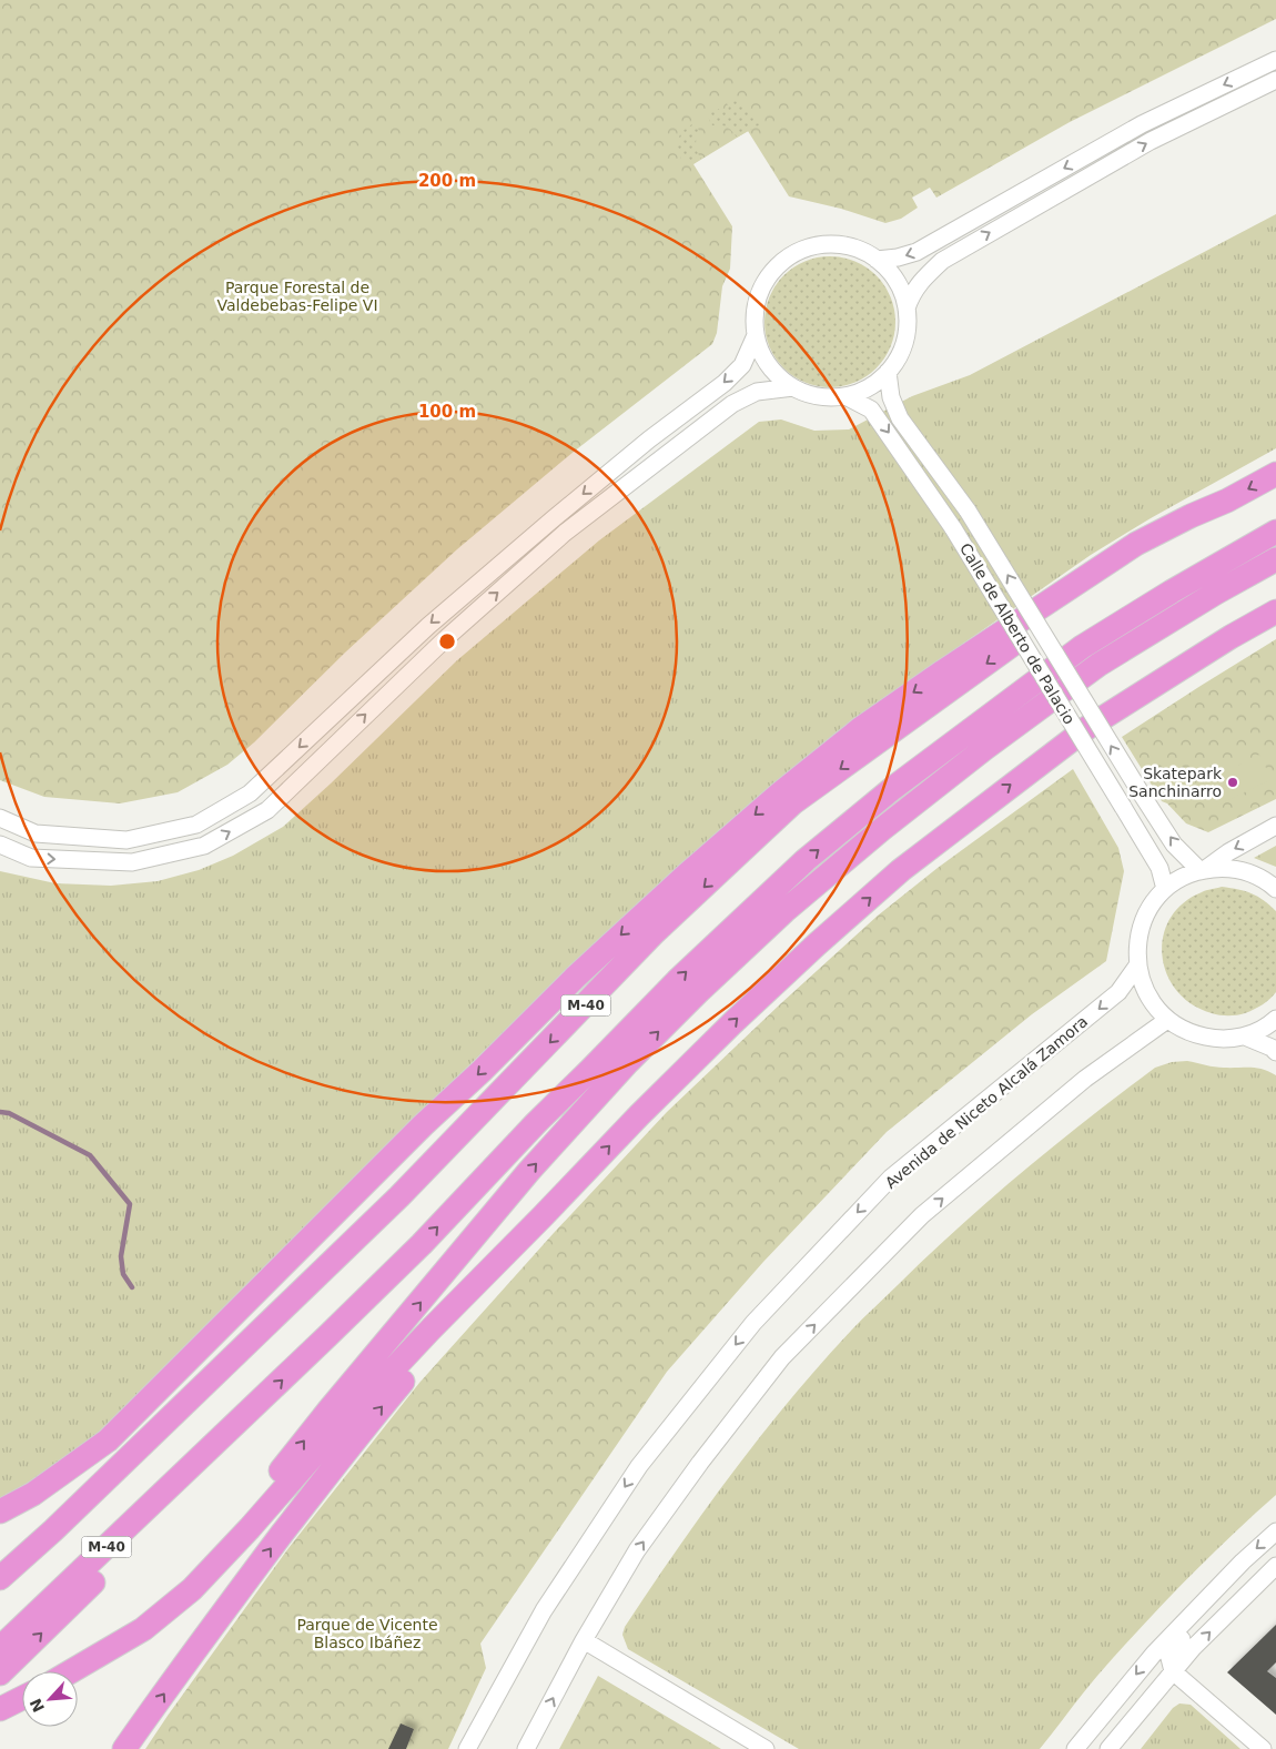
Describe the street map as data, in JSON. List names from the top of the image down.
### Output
{
  "streets": {
    "highway": ["M-40"],
    "street": ["Calle de Alberto de Palacio", "Avenida de Niceto Alcalá Zamora"]
  },
  "parks": ["Parque Forestal de Valdebebas-Felipe VI", "Parque de Vicente Blasco Ibáñez"],
  "places": ["Skatepark Sanchinarro"],
  "north": "bottom left",
  "rings": ["200 m", "100 m"]
}
